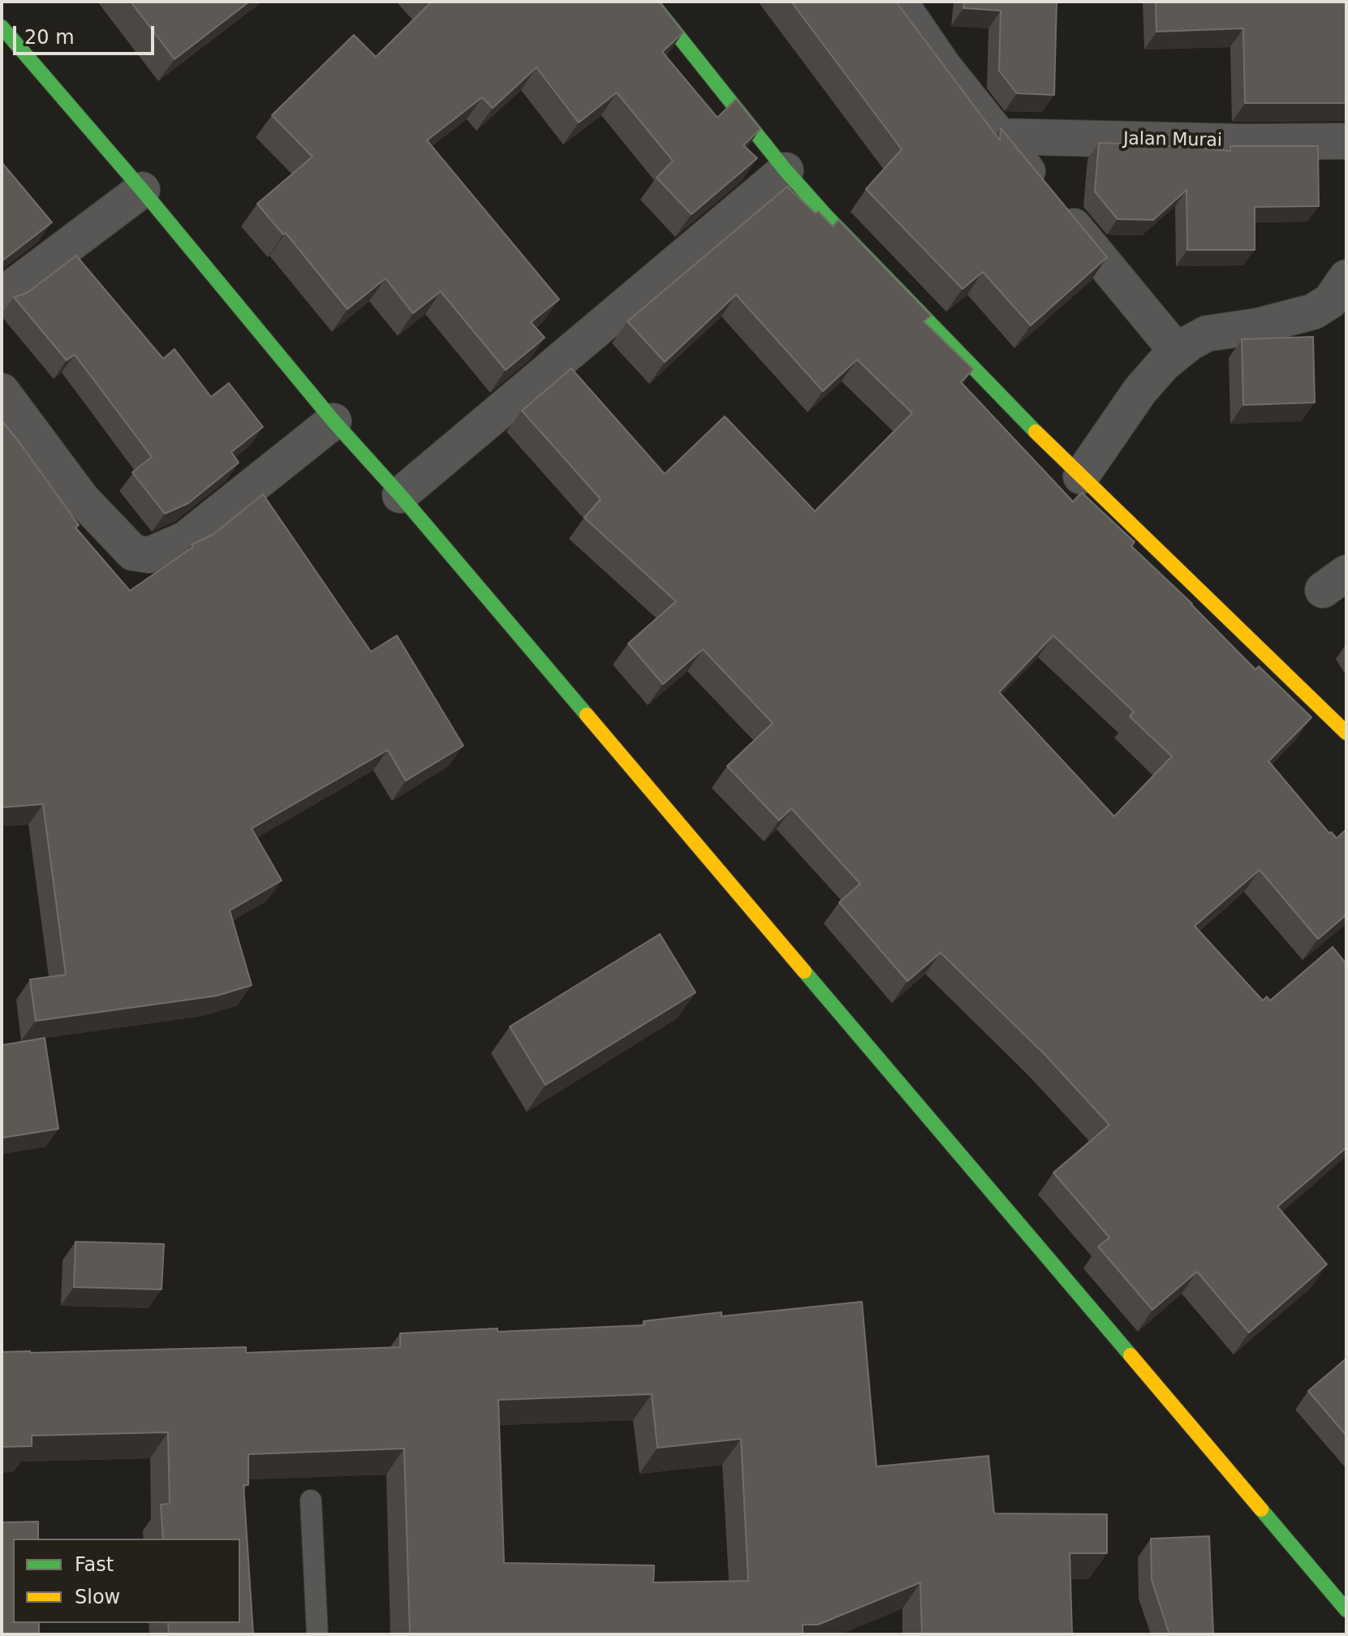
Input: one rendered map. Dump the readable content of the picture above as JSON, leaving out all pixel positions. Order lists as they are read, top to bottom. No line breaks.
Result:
{"streets":{"street":["Jalan Murai"]},"legend":["Fast","Slow"],"scale_bar":"20 m"}
